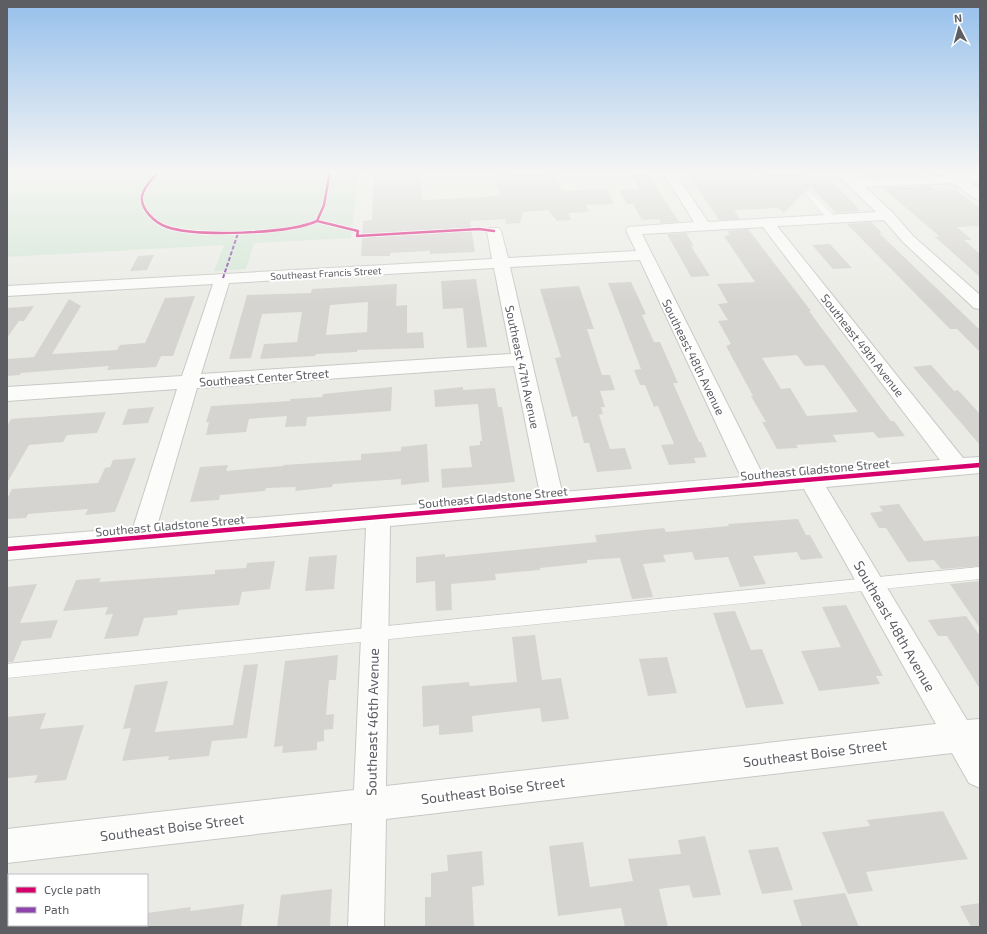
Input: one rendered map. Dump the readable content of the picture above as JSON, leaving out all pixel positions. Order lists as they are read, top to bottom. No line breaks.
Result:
{"streets":{"street":["Southeast Francis Street","Southeast 49th Avenue","Southeast 48th Avenue","Southeast 47th Avenue","Southeast Center Street","Southeast Gladstone Street","Southeast 46th Avenue","Southeast Boise Street"]},"crossings":[["Southeast Francis Street","Southeast 48th Avenue"],["Southeast Francis Street","Southeast 47th Avenue"],["Southeast 49th Avenue","Southeast Gladstone Street"],["Southeast 48th Avenue","Southeast Gladstone Street"],["Southeast 48th Avenue","Southeast Boise Street"],["Southeast 47th Avenue","Southeast Center Street"],["Southeast 47th Avenue","Southeast Gladstone Street"],["Southeast Gladstone Street","Southeast 46th Avenue"],["Southeast 46th Avenue","Southeast Boise Street"]],"legend":["Cycle path","Path"],"north":"top"}
